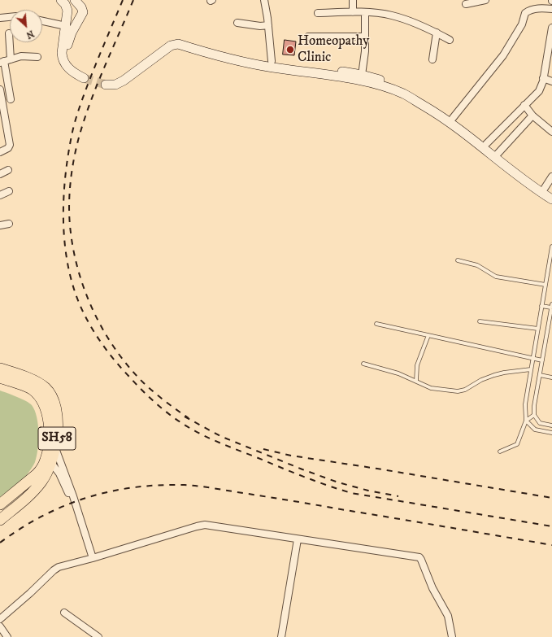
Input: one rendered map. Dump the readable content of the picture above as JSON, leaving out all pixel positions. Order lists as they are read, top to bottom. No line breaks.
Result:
{"streets":{"main road":["SH58"]},"places":["Homeopathy Clinic"],"north":"bottom right"}
